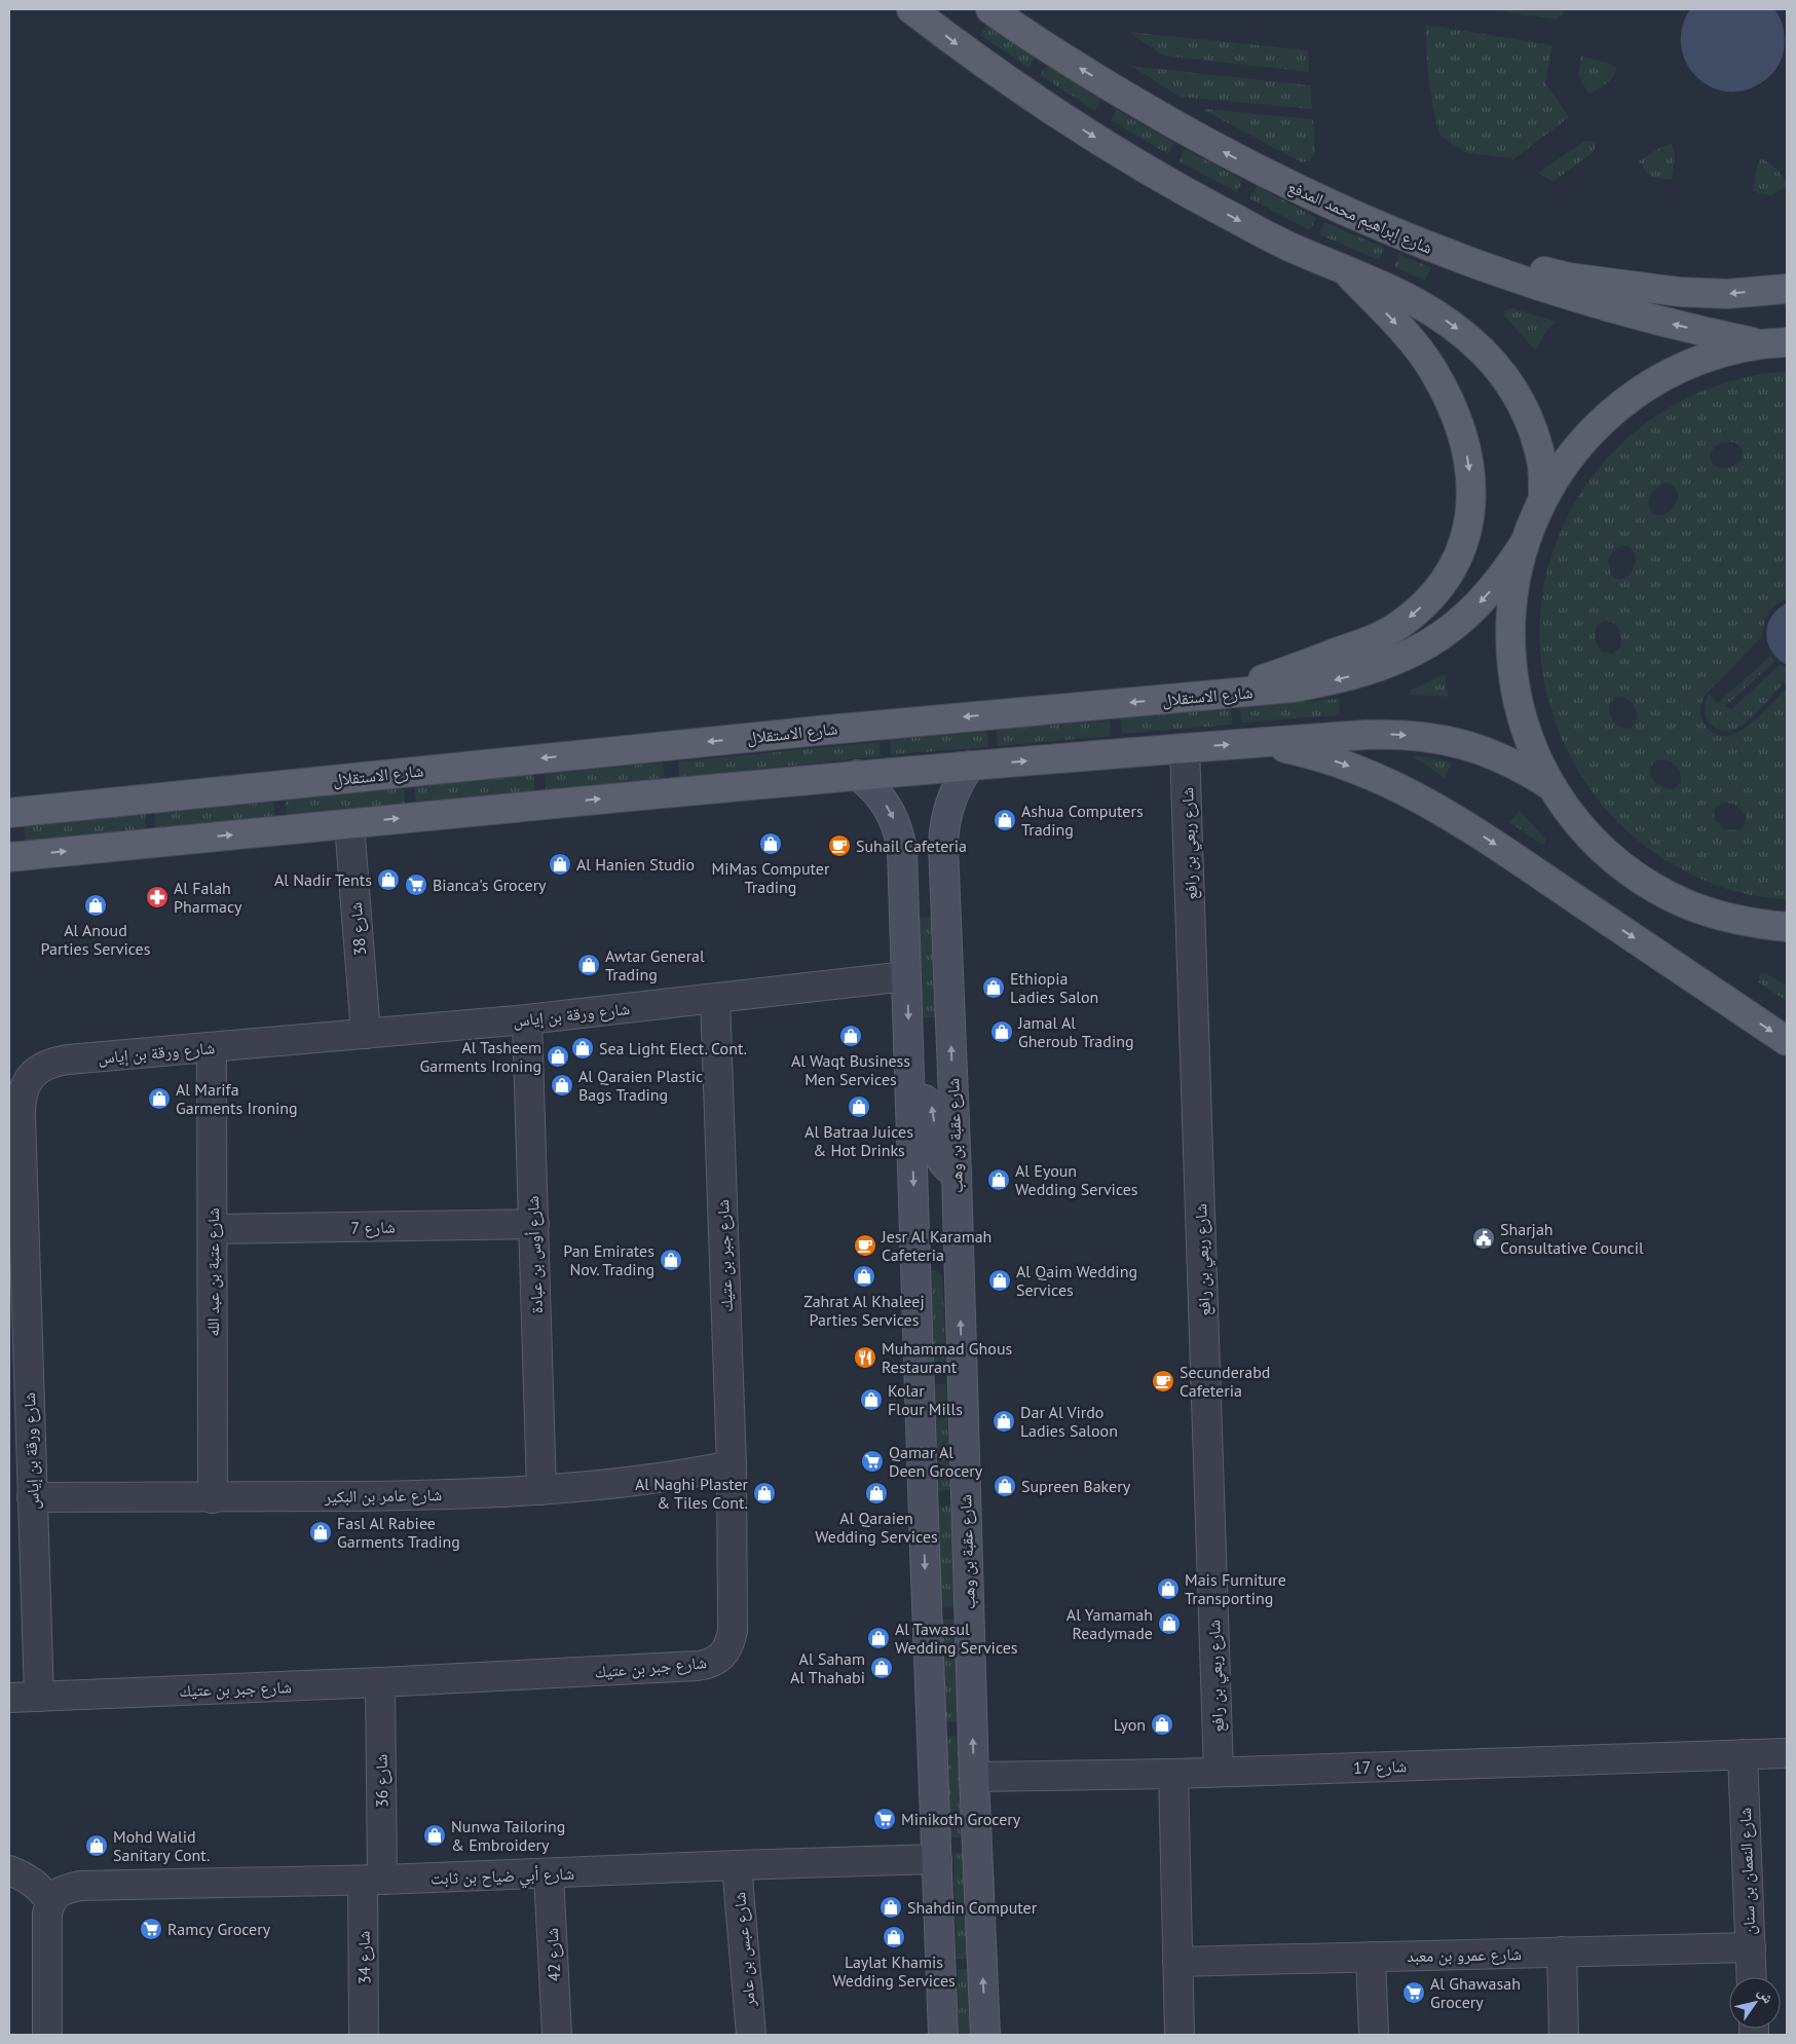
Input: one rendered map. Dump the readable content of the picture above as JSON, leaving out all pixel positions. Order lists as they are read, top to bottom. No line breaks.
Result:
{"streets":{"main road":["شارع إبراهيم محمد المدفع","شارع الاستقلال"],"street":["شارع ربعي بن رافع","شارع 38","شارع ورقة بن إياس","شارع عقبة بن وهب","شارع 7","شارع أوس بن عبادة","شارع جبر بن عتيك","شارع عتبة بن عبد الله","شارع عامر بن البكير","شارع 17","شارع 36","شارع النعمان بن سنان","شارع أبي ضياح بن ثابت","شارع عبس بن عامر","شارع 42","شارع عمرو بن معبد","شارع 34"]},"crossings":[["شارع ربعي بن رافع","شارع 17"],["شارع 38","شارع ورقة بن إياس"],["شارع ورقة بن إياس","شارع أوس بن عبادة"],["شارع ورقة بن إياس","شارع جبر بن عتيك"],["شارع ورقة بن إياس","شارع عتبة بن عبد الله"],["شارع ورقة بن إياس","شارع عامر بن البكير"],["شارع عقبة بن وهب","شارع 17"],["شارع 7","شارع أوس بن عبادة"],["شارع 7","شارع عتبة بن عبد الله"],["شارع أوس بن عبادة","شارع عامر بن البكير"],["شارع جبر بن عتيك","شارع عامر بن البكير"],["شارع جبر بن عتيك","شارع 36"],["شارع عتبة بن عبد الله","شارع عامر بن البكير"],["شارع 17","شارع النعمان بن سنان"],["شارع 36","شارع أبي ضياح بن ثابت"],["شارع 36","شارع 34"],["شارع النعمان بن سنان","شارع عمرو بن معبد"],["شارع أبي ضياح بن ثابت","شارع عبس بن عامر"],["شارع أبي ضياح بن ثابت","شارع 42"],["شارع أبي ضياح بن ثابت","شارع 34"]],"places":{"shop":["Ashua Computers Trading","MiMas Computer Trading","Al Hanien Studio","Al Nadir Tents","Al Anoud Parties Services","Awtar General Trading","Ethiopia Ladies Salon","Jamal Al Gheroub Trading","Al Waqt Business Men Services","Sea Light Elect. Cont.","Al Tasheem Garments Ironing","Al Qaraien Plastic Bags Trading","Al Marifa Garments Ironing","Al Batraa Juices & Hot Drinks","Al Eyoun Wedding Services","Pan Emirates Nov. Trading","Zahrat Al Khaleej Parties Services","Al Qaim Wedding Services","Kolar Flour Mills","Dar Al Virdo Ladies Saloon","Supreen Bakery","Al Naghi Plaster & Tiles Cont.","Al Qaraien Wedding Services","Fasl Al Rabiee Garments Trading","Mais Furniture Transporting","Al Yamamah Readymade","Al Tawasul Wedding Services","Al Saham Al Thahabi","Lyon","Nunwa Tailoring & Embroidery","Mohd Walid Sanitary Cont.","Shahdin Computer","Laylat Khamis Wedding Services"],"cafe":["Suhail Cafeteria","Jesr Al Karamah Cafeteria","Secunderabd Cafeteria"],"supermarket":["Bianca's Grocery","Qamar Al Deen Grocery","Minikoth Grocery","Ramcy Grocery","Al Ghawasah Grocery"],"pharmacy":["Al Falah Pharmacy"],"public building":["Sharjah Consultative Council"],"restaurant":["Muhammad Ghous Restaurant"]},"north":"top right"}
